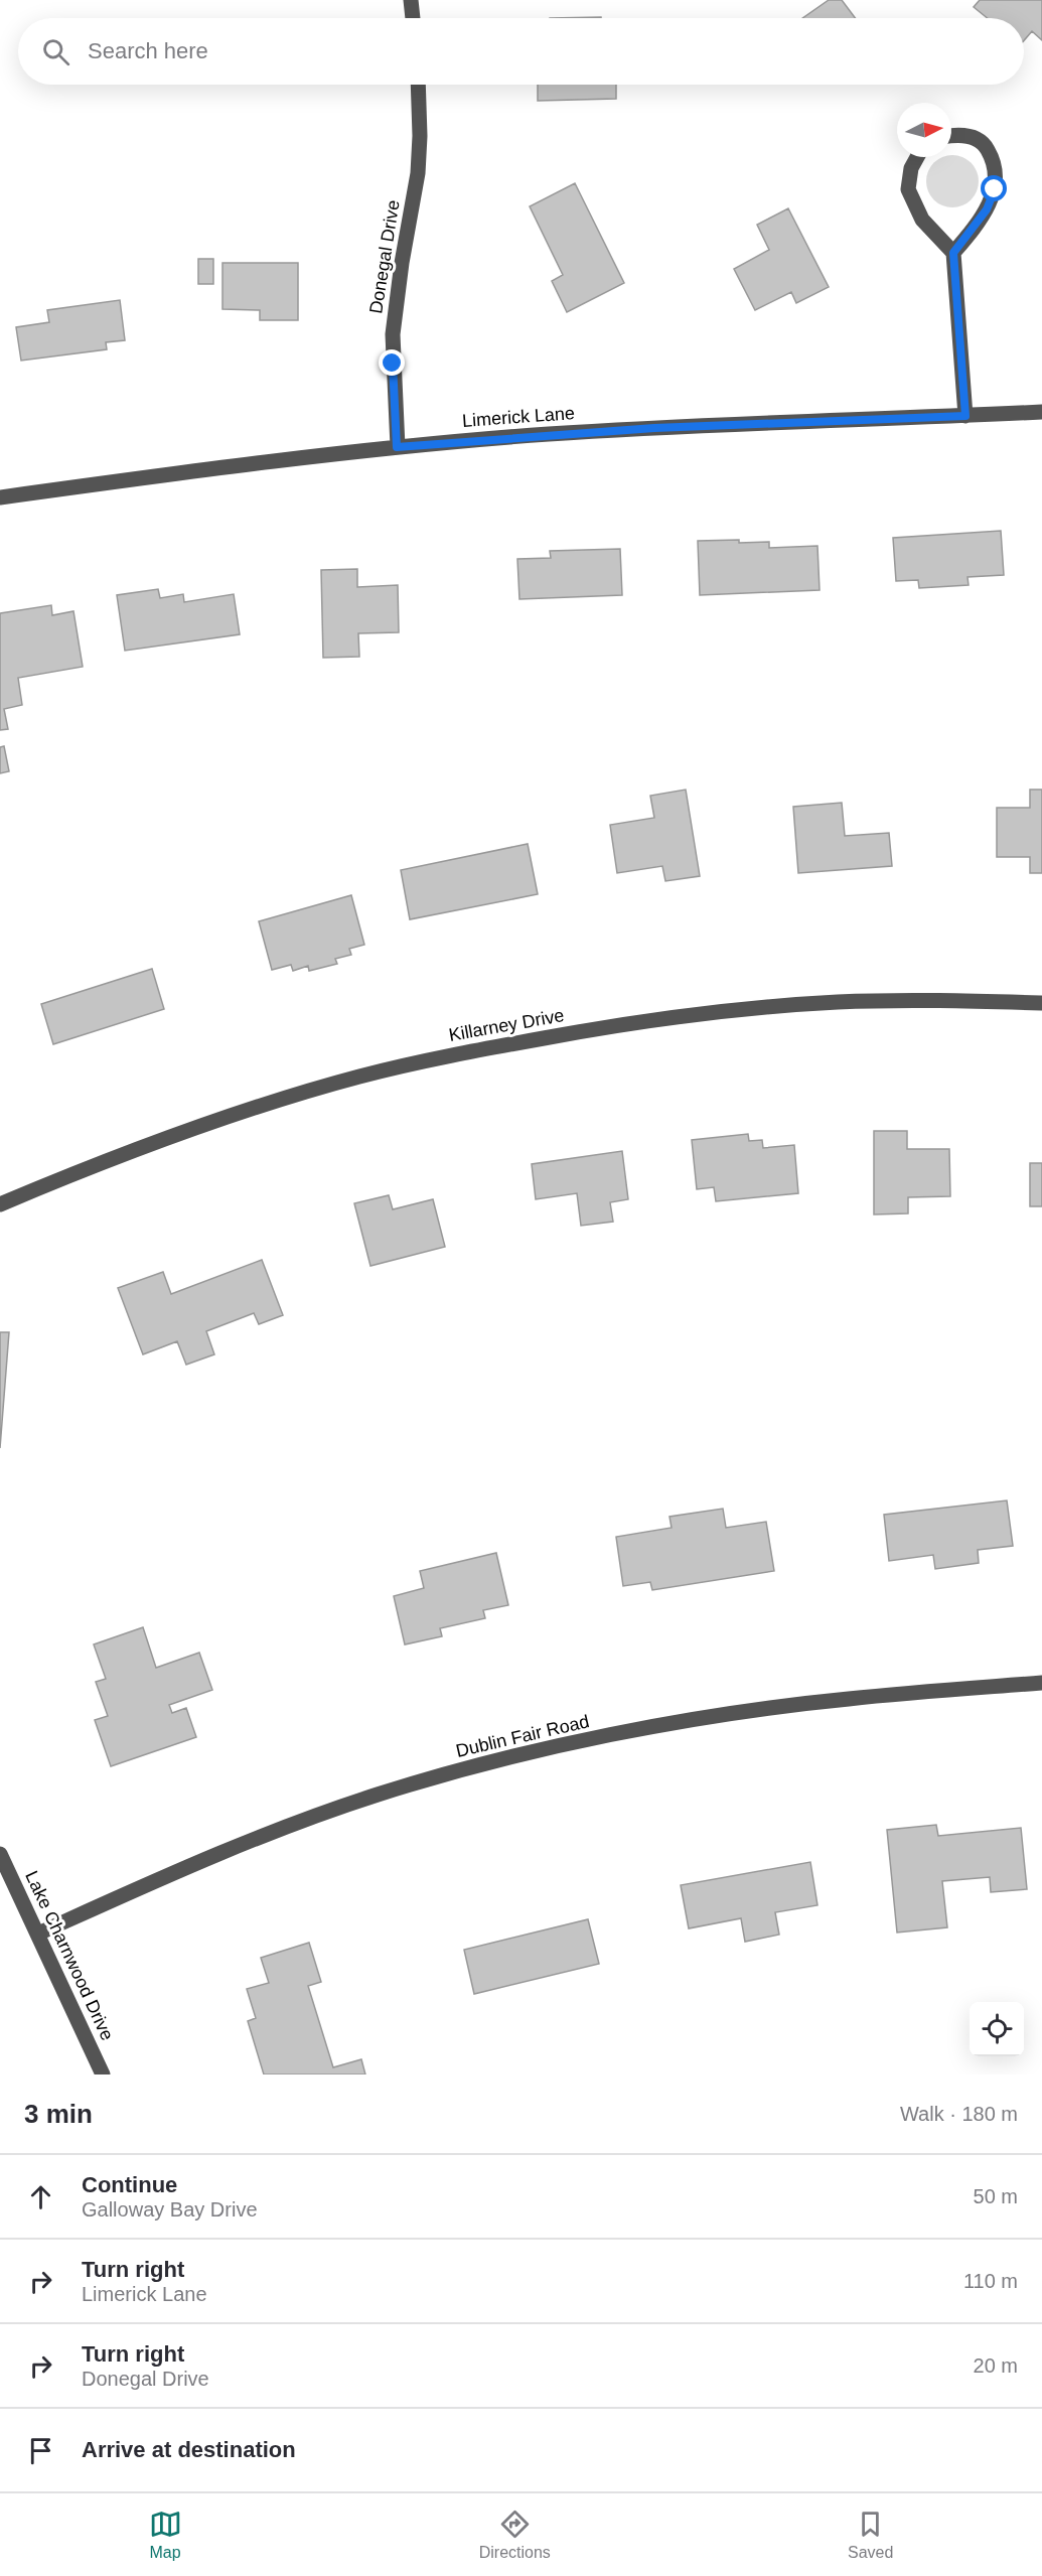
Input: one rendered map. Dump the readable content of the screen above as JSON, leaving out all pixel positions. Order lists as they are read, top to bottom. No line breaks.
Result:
{"streets":{"street":["Donegal Drive","Limerick Lane","Killarney Drive","Dublin Fair Road","Lake Charnwood Drive"]},"crossings":[["Donegal Drive","Limerick Lane"],["Dublin Fair Road","Lake Charnwood Drive"]],"north":"right","page":{"search":"Search here","heading":["3 min","Walk · 180 m"],"list":[["Continue","Galloway Bay Drive","50 m"],["Turn right","Limerick Lane","110 m"],["Turn right","Donegal Drive","20 m"],"Arrive at destination"],"nav":["Map","Directions","Saved"]}}
